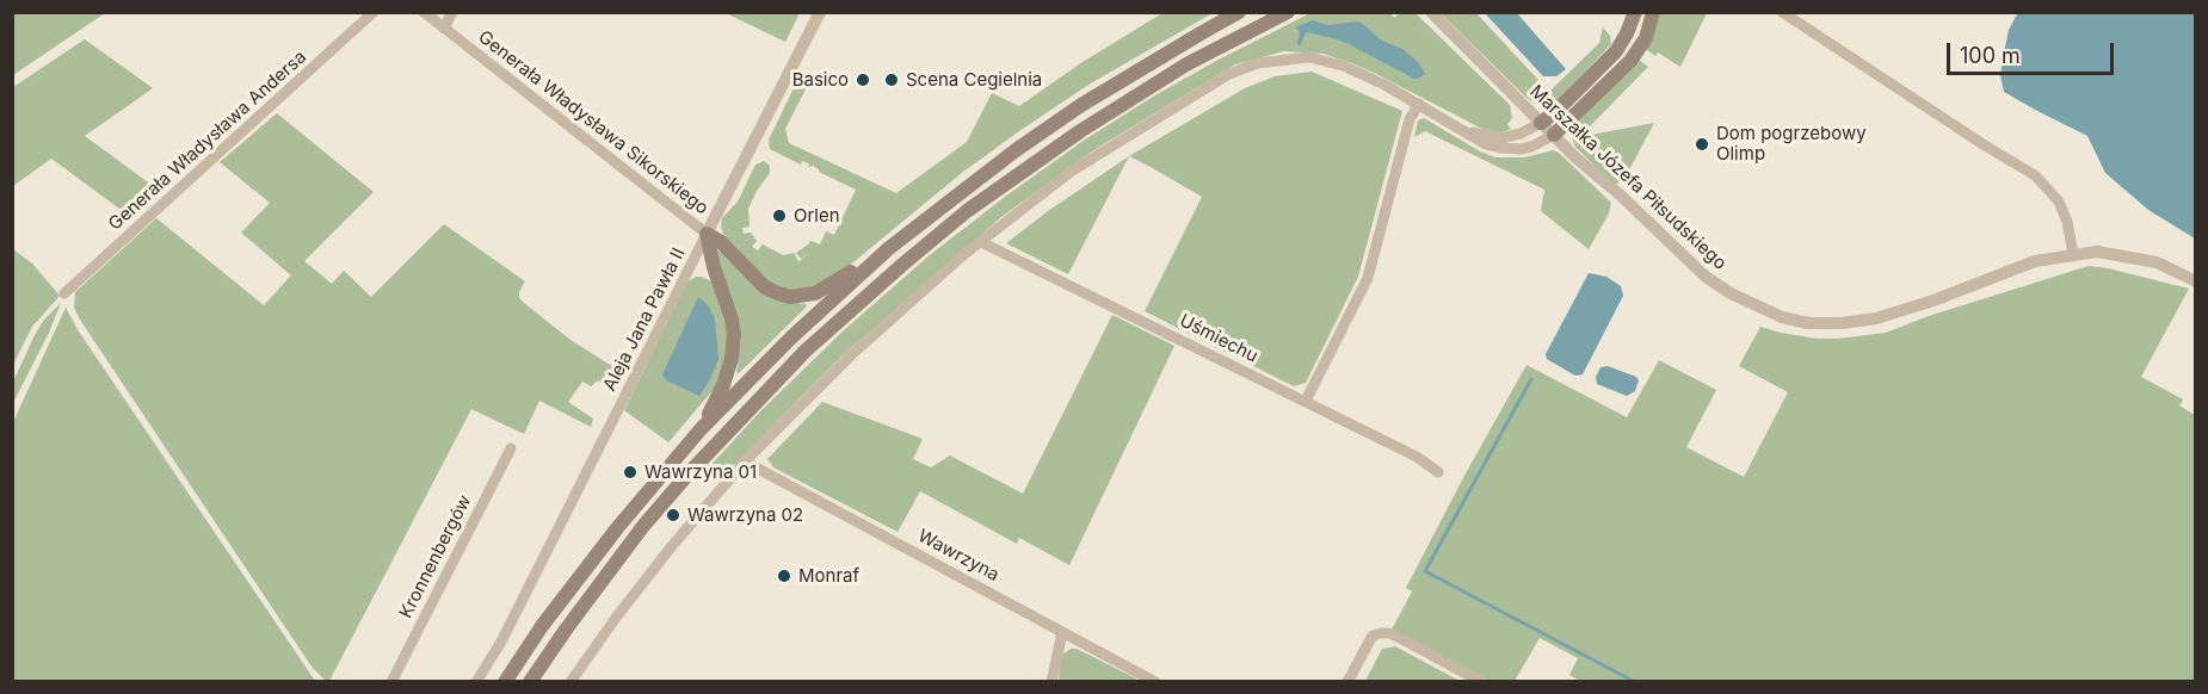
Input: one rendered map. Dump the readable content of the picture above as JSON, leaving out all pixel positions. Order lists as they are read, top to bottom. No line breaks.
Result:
{"streets":{"street":["Generała Władysława Sikorskiego","Generała Władysława Andersa","Marszałka Józefa Piłsudskiego","Aleja Jana Pawła II","Uśmiechu","Wawrzyna","Kronnenbergów"]},"crossings":[["Generała Władysława Sikorskiego","Aleja Jana Pawła II"]],"places":["Basico","Scena Cegielnia","Dom pogrzebowy Olimp","Orlen","Wawrzyna 01","Wawrzyna 02","Monraf"],"scale_bar":"100 m"}
